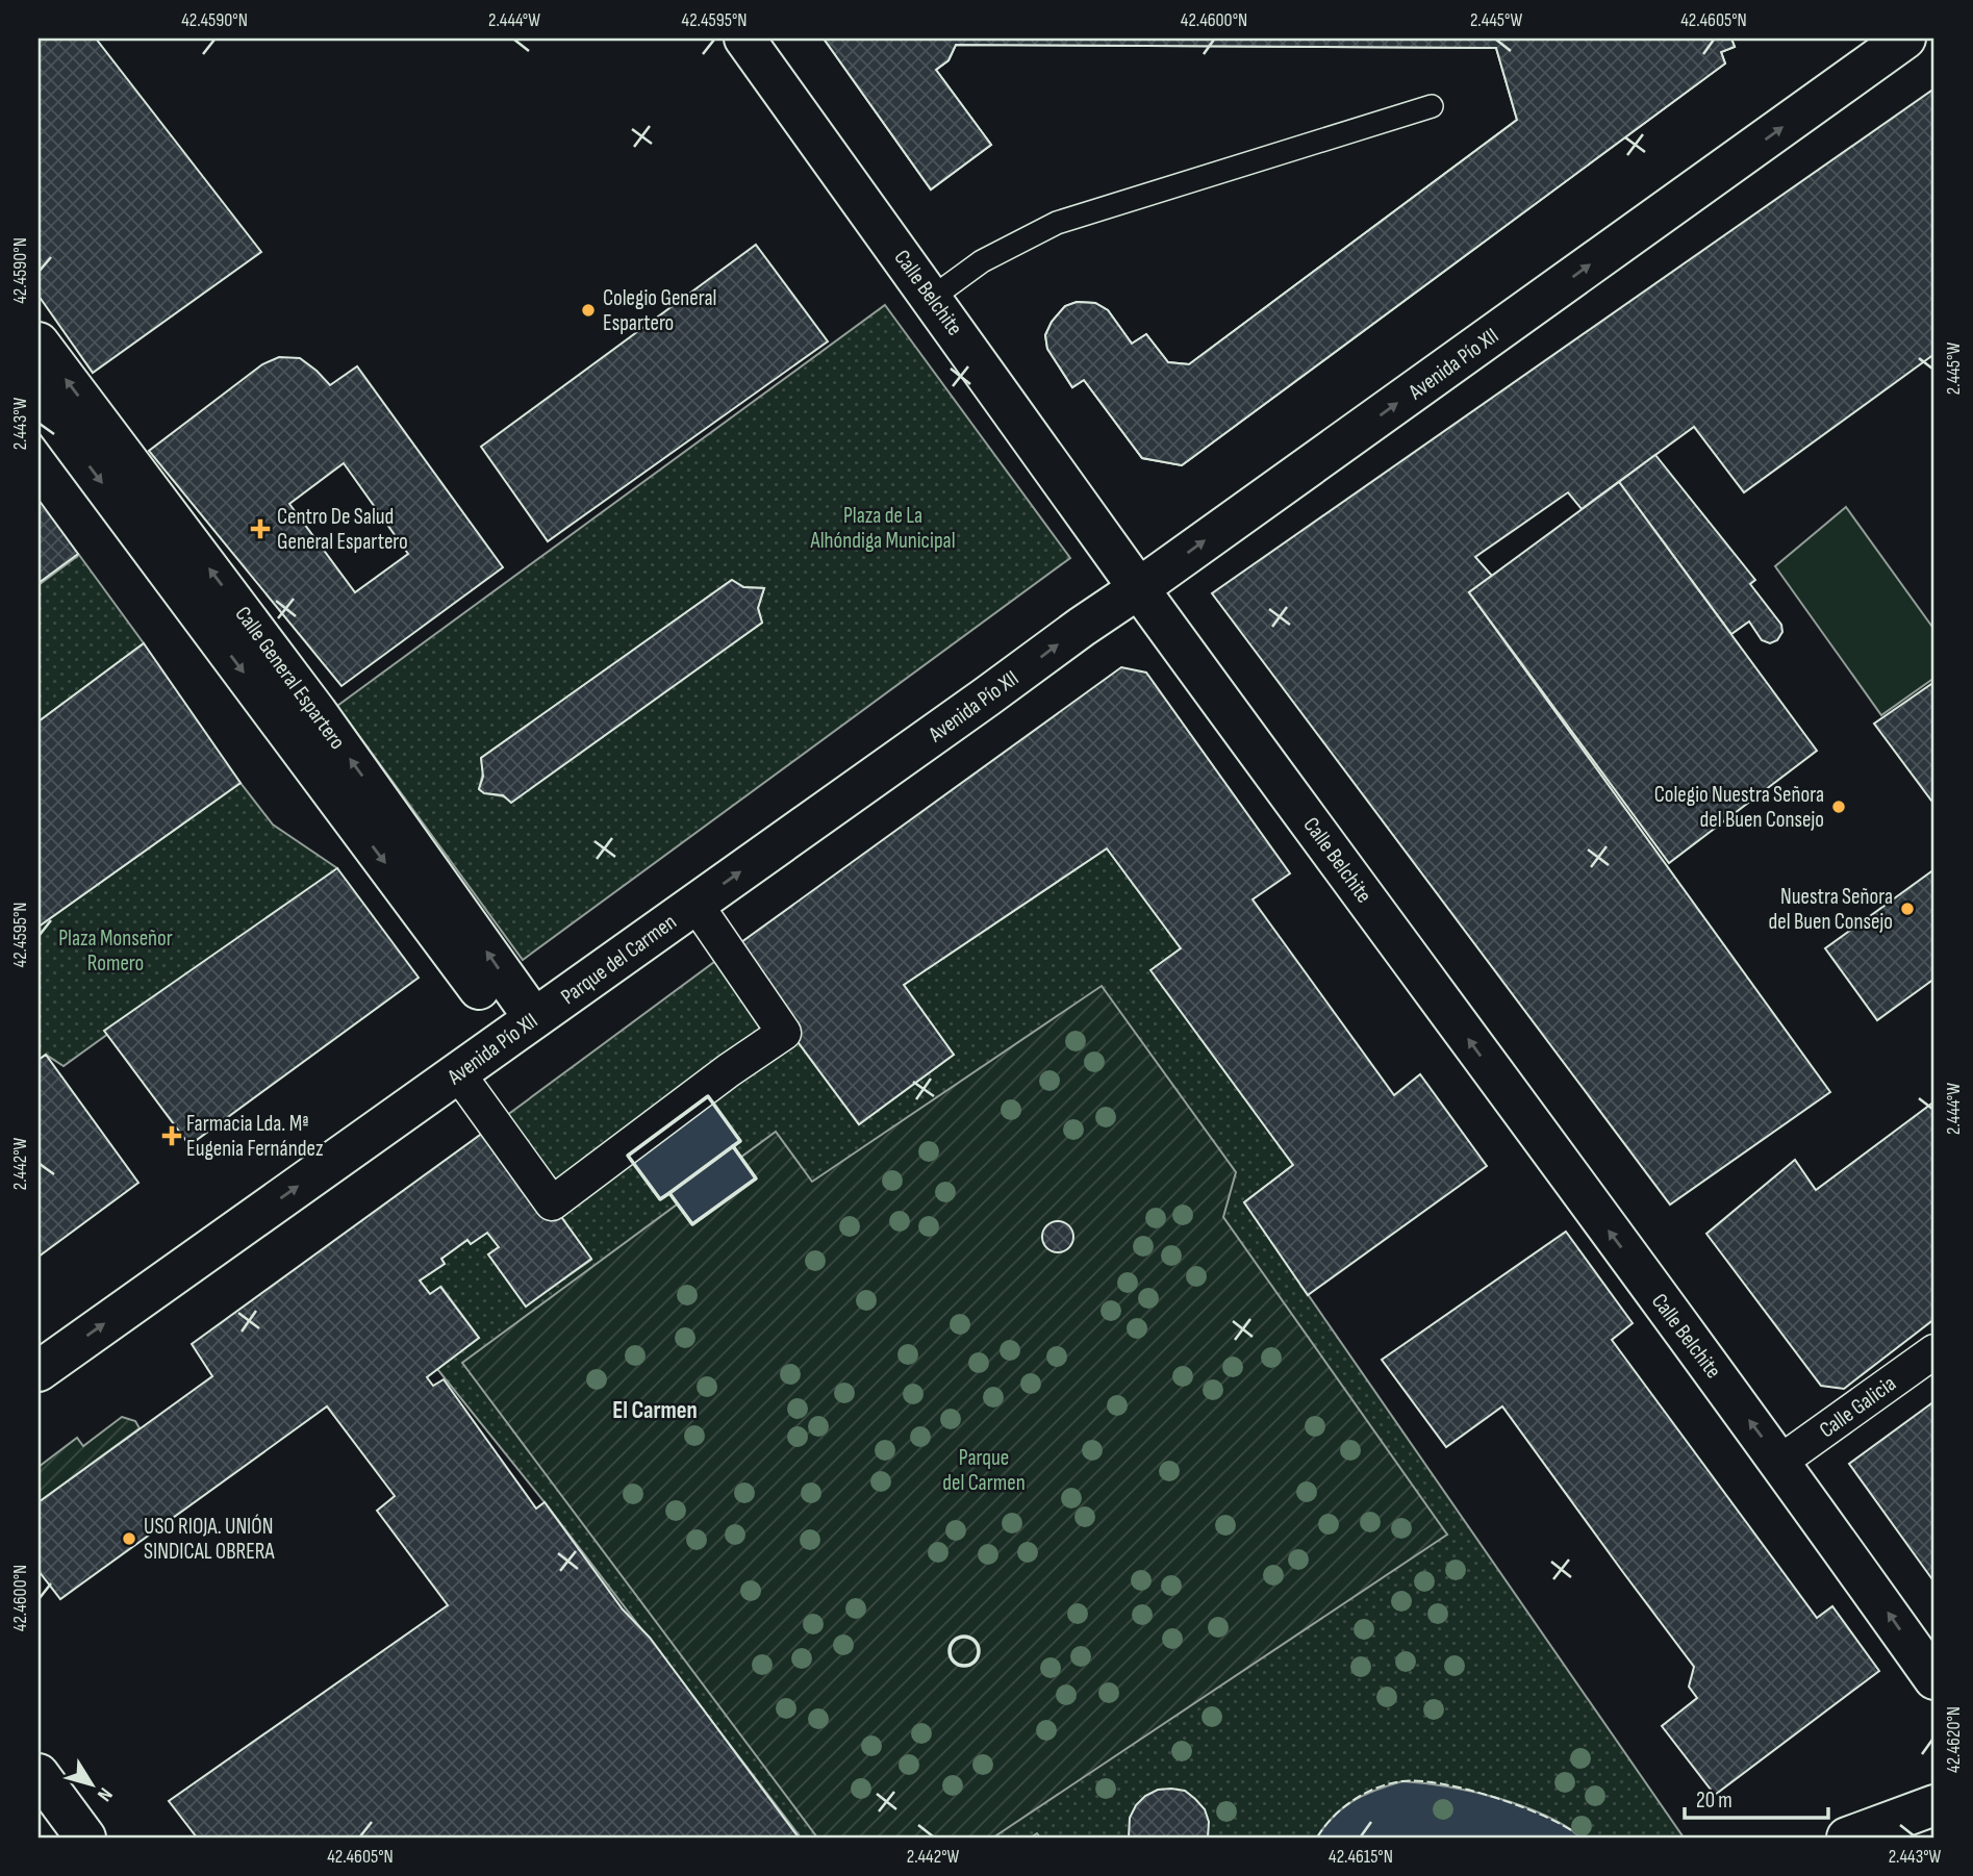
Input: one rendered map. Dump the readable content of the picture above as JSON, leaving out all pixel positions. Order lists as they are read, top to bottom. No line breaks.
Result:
{"streets":{"street":["Calle Belchite","Avenida Pío XII","Calle General Espartero","Parque del Carmen","Calle Galicia"]},"crossings":[["Calle Belchite","Avenida Pío XII"],["Calle Belchite","Calle Galicia"],["Avenida Pío XII","Calle General Espartero"],["Avenida Pío XII","Parque del Carmen"]],"one_way":["Calle Belchite","Avenida Pío XII"],"districts":["El Carmen"],"parks":["Plaza de La Alhóndiga Municipal","Plaza Monseñor Romero","Parque del Carmen"],"places":{"other":["Colegio General Espartero","Colegio Nuestra Señora del Buen Consejo","Nuestra Señora del Buen Consejo","USO RIOJA. UNIÓN SINDICAL OBRERA"],"health":["Centro De Salud General Espartero","Farmacia Lda. Mª Eugenia Fernández"]},"scale_bar":"20 m","north":"bottom right","coordinates":["42.4590°N","2.444°W","42.4595°N","42.4600°N","2.445°W","42.4605°N","2.443°W","2.442°W","42.4620°N","42.4615°N"]}
